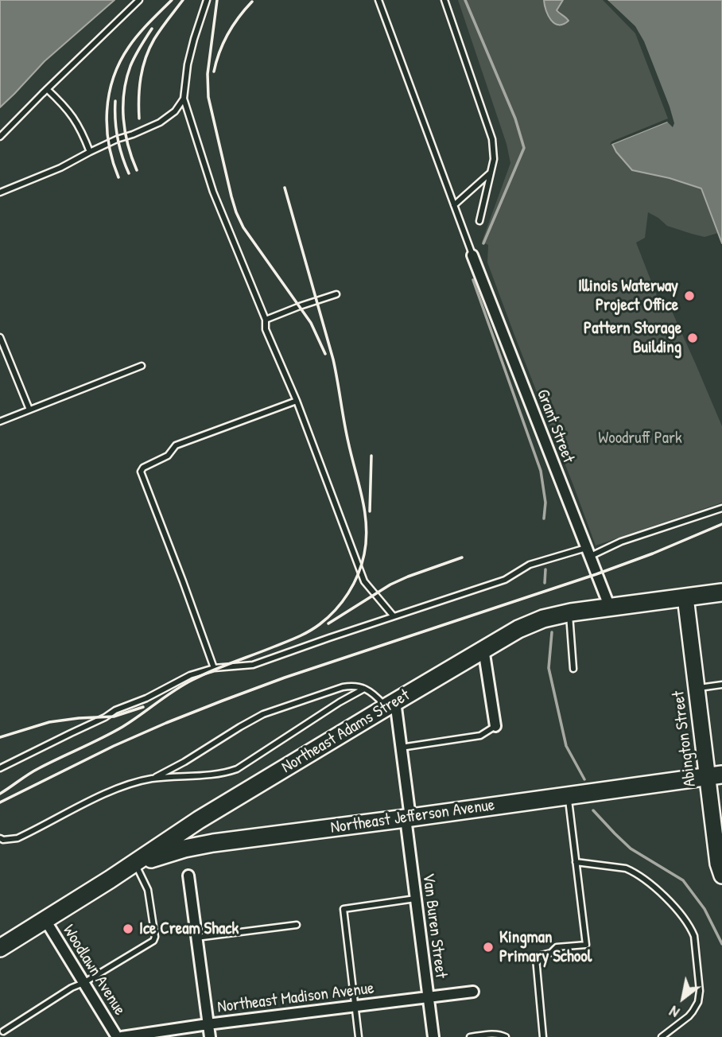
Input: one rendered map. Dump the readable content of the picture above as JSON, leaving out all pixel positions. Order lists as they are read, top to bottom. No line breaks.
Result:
{"streets":{"main road":["Northeast Adams Street","Northeast Jefferson Avenue"],"street":["Grant Street","Abington Street","Van Buren Street","Woodlawn Avenue","Northeast Madison Avenue"]},"crossings":[["Grant Street","Northeast Adams Street"],["Northeast Adams Street","Abington Street"],["Northeast Adams Street","Northeast Jefferson Avenue"],["Northeast Adams Street","Van Buren Street"],["Northeast Adams Street","Woodlawn Avenue"],["Abington Street","Northeast Jefferson Avenue"],["Northeast Jefferson Avenue","Van Buren Street"],["Van Buren Street","Northeast Madison Avenue"]],"parks":["Woodruff Park"],"places":["Illinois Waterway Project Office","Pattern Storage Building","Ice Cream Shack","Kingman Primary School"],"north":"bottom left"}
